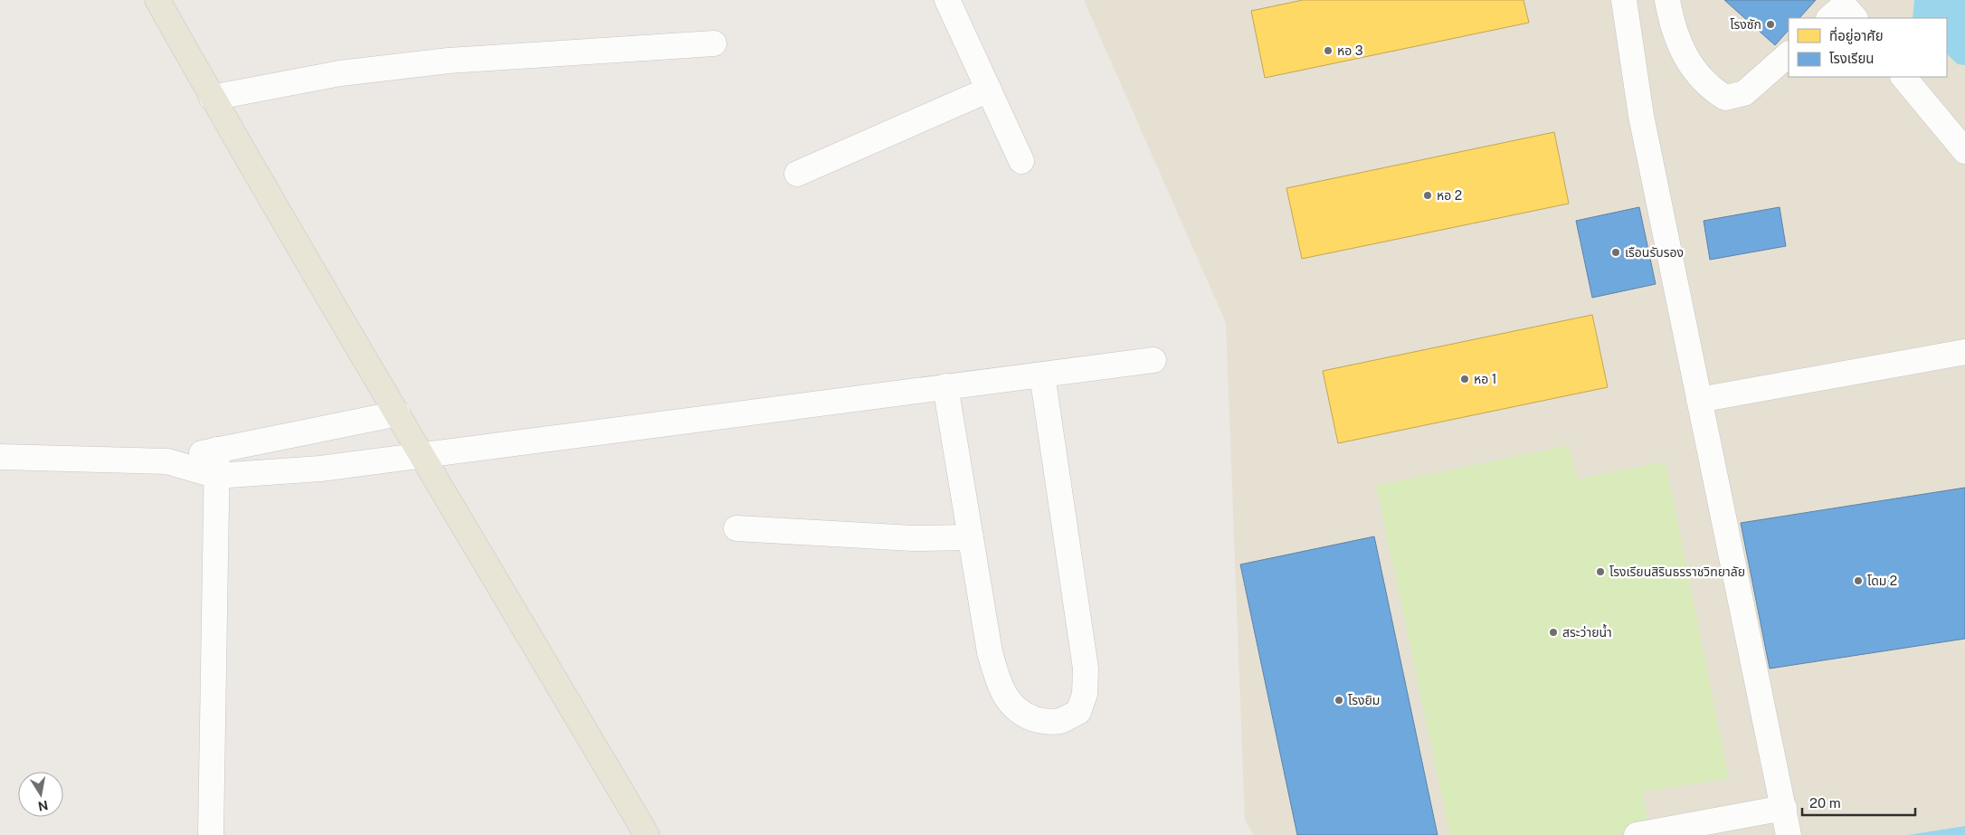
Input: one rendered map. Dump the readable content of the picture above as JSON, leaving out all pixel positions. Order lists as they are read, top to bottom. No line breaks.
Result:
{"places":["โรงซัก","หอ 3","หอ 2","เรือนรับรอง","หอ 1","โรงเรียนสิรินธรราชวิทยาลัย","โดม 2","สระว่ายน้ำ","โรงยิม"],"legend":["ที่อยู่อาศัย","โรงเรียน"],"scale_bar":"20 m","north":"bottom"}
